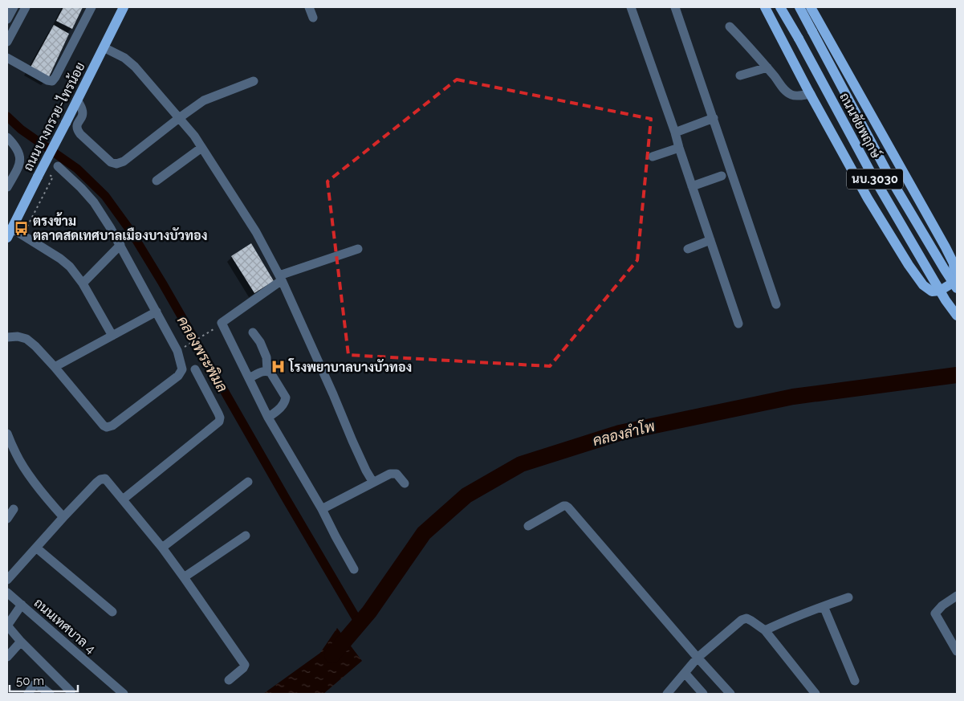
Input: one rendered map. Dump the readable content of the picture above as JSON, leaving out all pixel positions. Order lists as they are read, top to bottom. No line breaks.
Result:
{"streets":{"main road":["ถนนบางกรวย-ไทรน้อย","ถนนชัยพฤกษ์","นบ.3030"],"street":["ถนนเทศบาล 4"]},"water":["คลองพระพิมล","คลองลำโพ"],"places":{"bus stop":["ตรงข้าม ตลาดสดเทศบาลเมืองบางบัวทอง"],"hospital":["โรงพยาบาลบางบัวทอง"]},"scale_bar":"50 m"}
